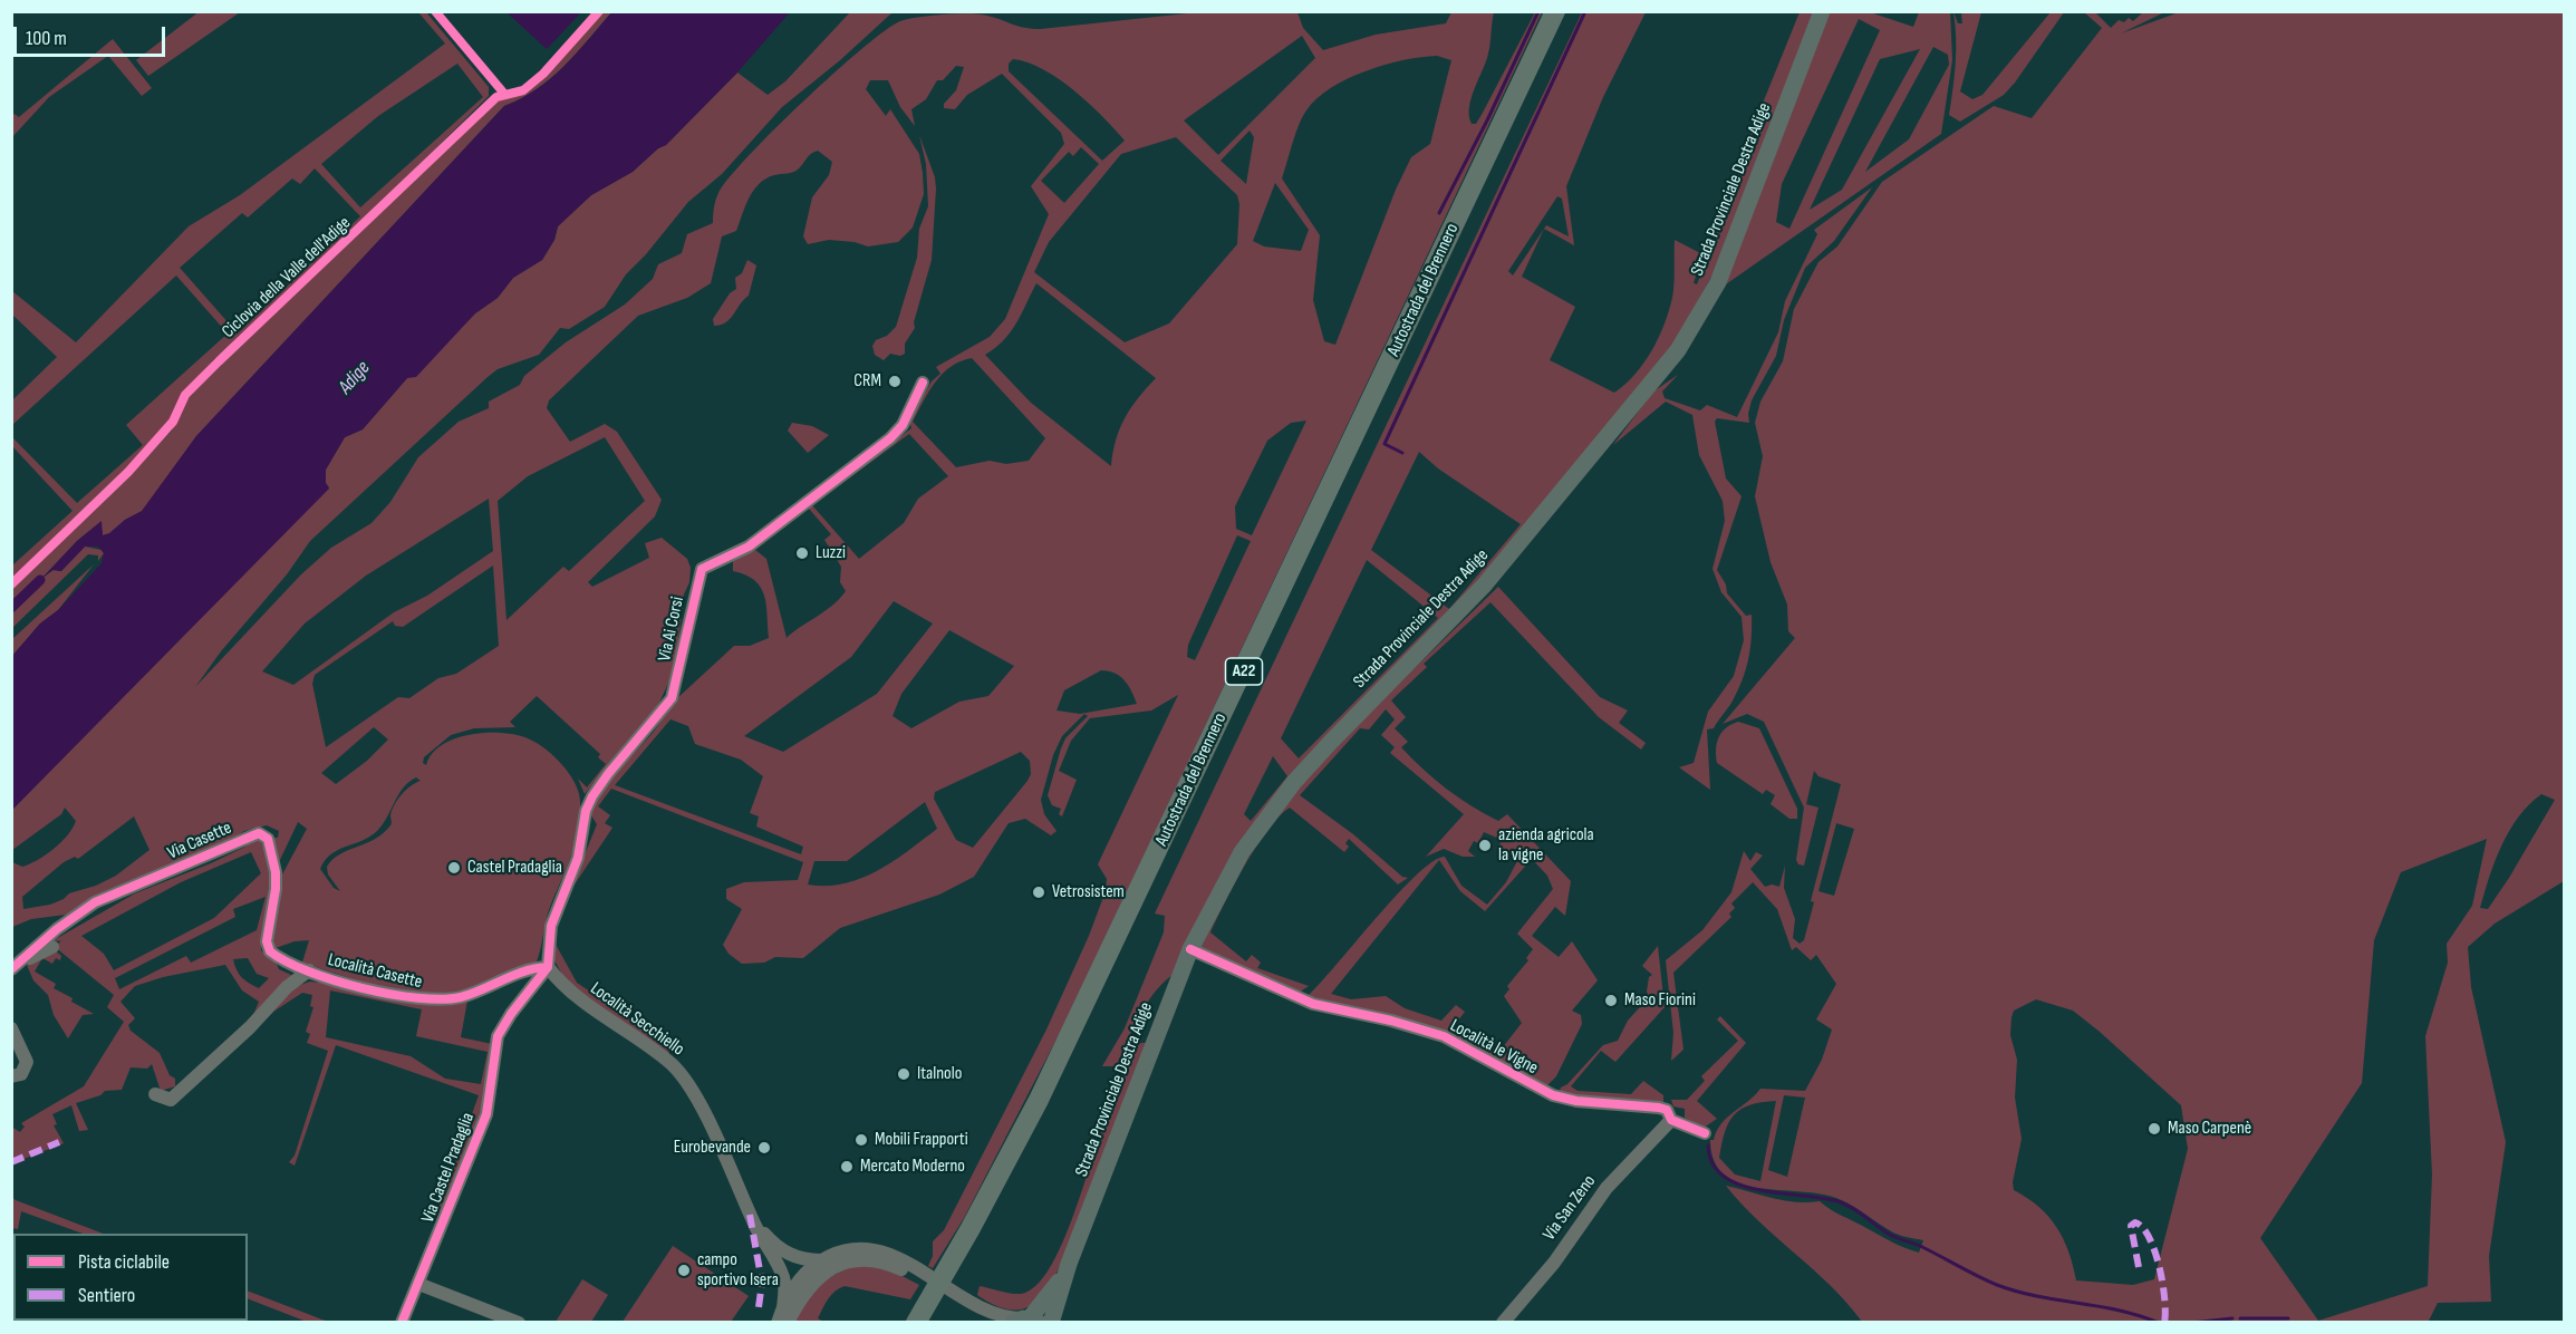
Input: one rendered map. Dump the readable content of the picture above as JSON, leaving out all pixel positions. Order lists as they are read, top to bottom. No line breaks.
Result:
{"streets":{"highway":["Autostrada del Brennero","A22"],"main road":["Strada Provinciale Destra Adige"],"street":["Via Ai Corsi","Via Casette","Località Casette","Località Secchiello","Località le Vigne","Via Castel Pradaglia","Via San Zeno"],"cycle path":["Ciclovia della Valle dell'Adige"]},"crossings":[["Strada Provinciale Destra Adige","Località le Vigne"],["Via Ai Corsi","Località Casette"],["Via Ai Corsi","Località Secchiello"],["Via Ai Corsi","Via Castel Pradaglia"],["Via Casette","Località Casette"],["Località Casette","Località Secchiello"],["Località Casette","Via Castel Pradaglia"],["Località Secchiello","Via Castel Pradaglia"],["Località le Vigne","Via San Zeno"]],"water":["Adige"],"places":["CRM","Luzzi","azienda agricola la vigne","Castel Pradaglia","Vetrosistem","Maso Fiorini","Italnolo","Maso Carpenè","Mobili Frapporti","Eurobevande","Mercato Moderno","campo sportivo Isera"],"legend":["Pista ciclabile","Sentiero"],"scale_bar":"100 m"}
